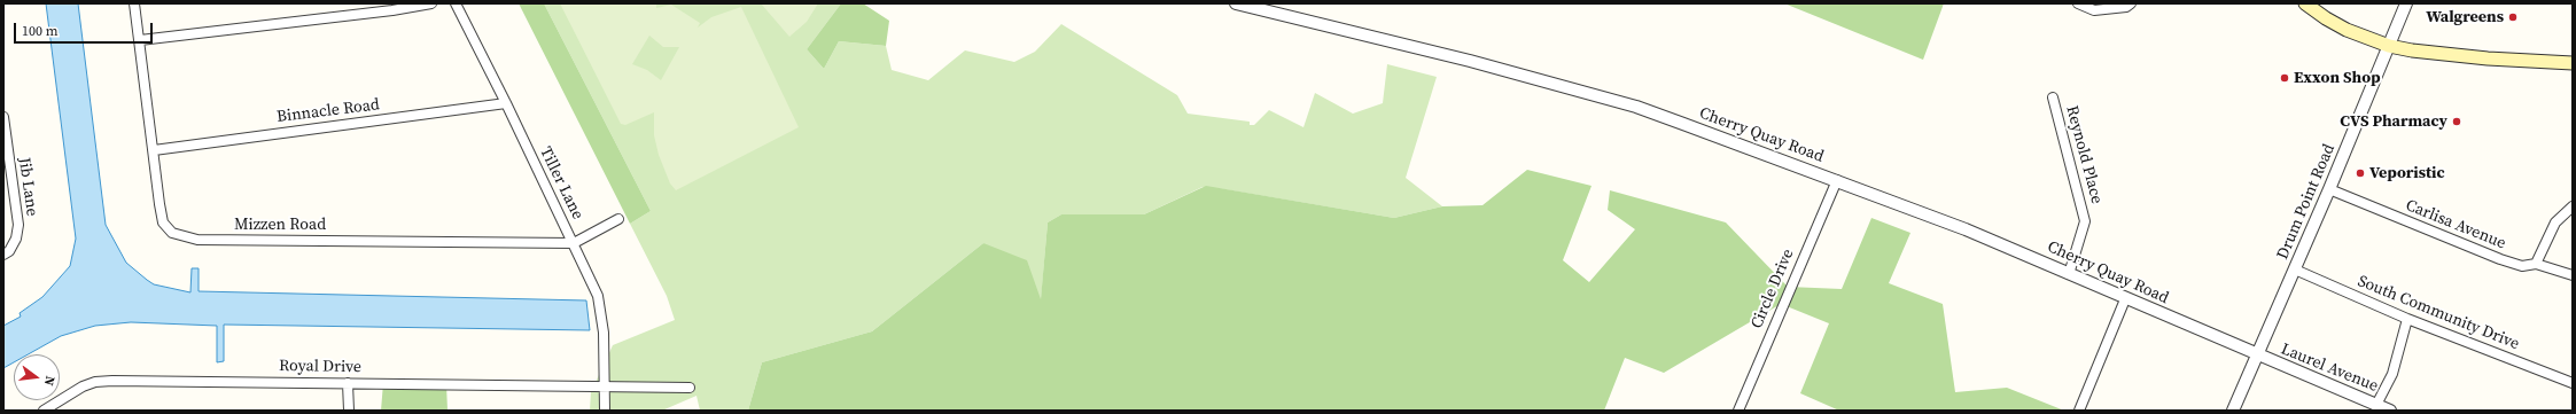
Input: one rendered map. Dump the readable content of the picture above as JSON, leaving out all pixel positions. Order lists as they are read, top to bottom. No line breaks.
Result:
{"streets":{"street":["Binnacle Road","Cherry Quay Road","Reynold Place","Tiller Lane","Jib Lane","Drum Point Road","Mizzen Road","Carlisa Avenue","Circle Drive","South Community Drive","Royal Drive","Laurel Avenue"]},"crossings":[["Binnacle Road","Tiller Lane"],["Binnacle Road","Mizzen Road"],["Cherry Quay Road","Reynold Place"],["Cherry Quay Road","Drum Point Road"],["Cherry Quay Road","Circle Drive"],["Cherry Quay Road","Laurel Avenue"],["Tiller Lane","Mizzen Road"],["Tiller Lane","Royal Drive"],["Drum Point Road","Carlisa Avenue"],["Drum Point Road","South Community Drive"],["Drum Point Road","Laurel Avenue"]],"places":["Walgreens","Exxon Shop","CVS Pharmacy","Veporistic"],"scale_bar":"100 m","north":"right"}
